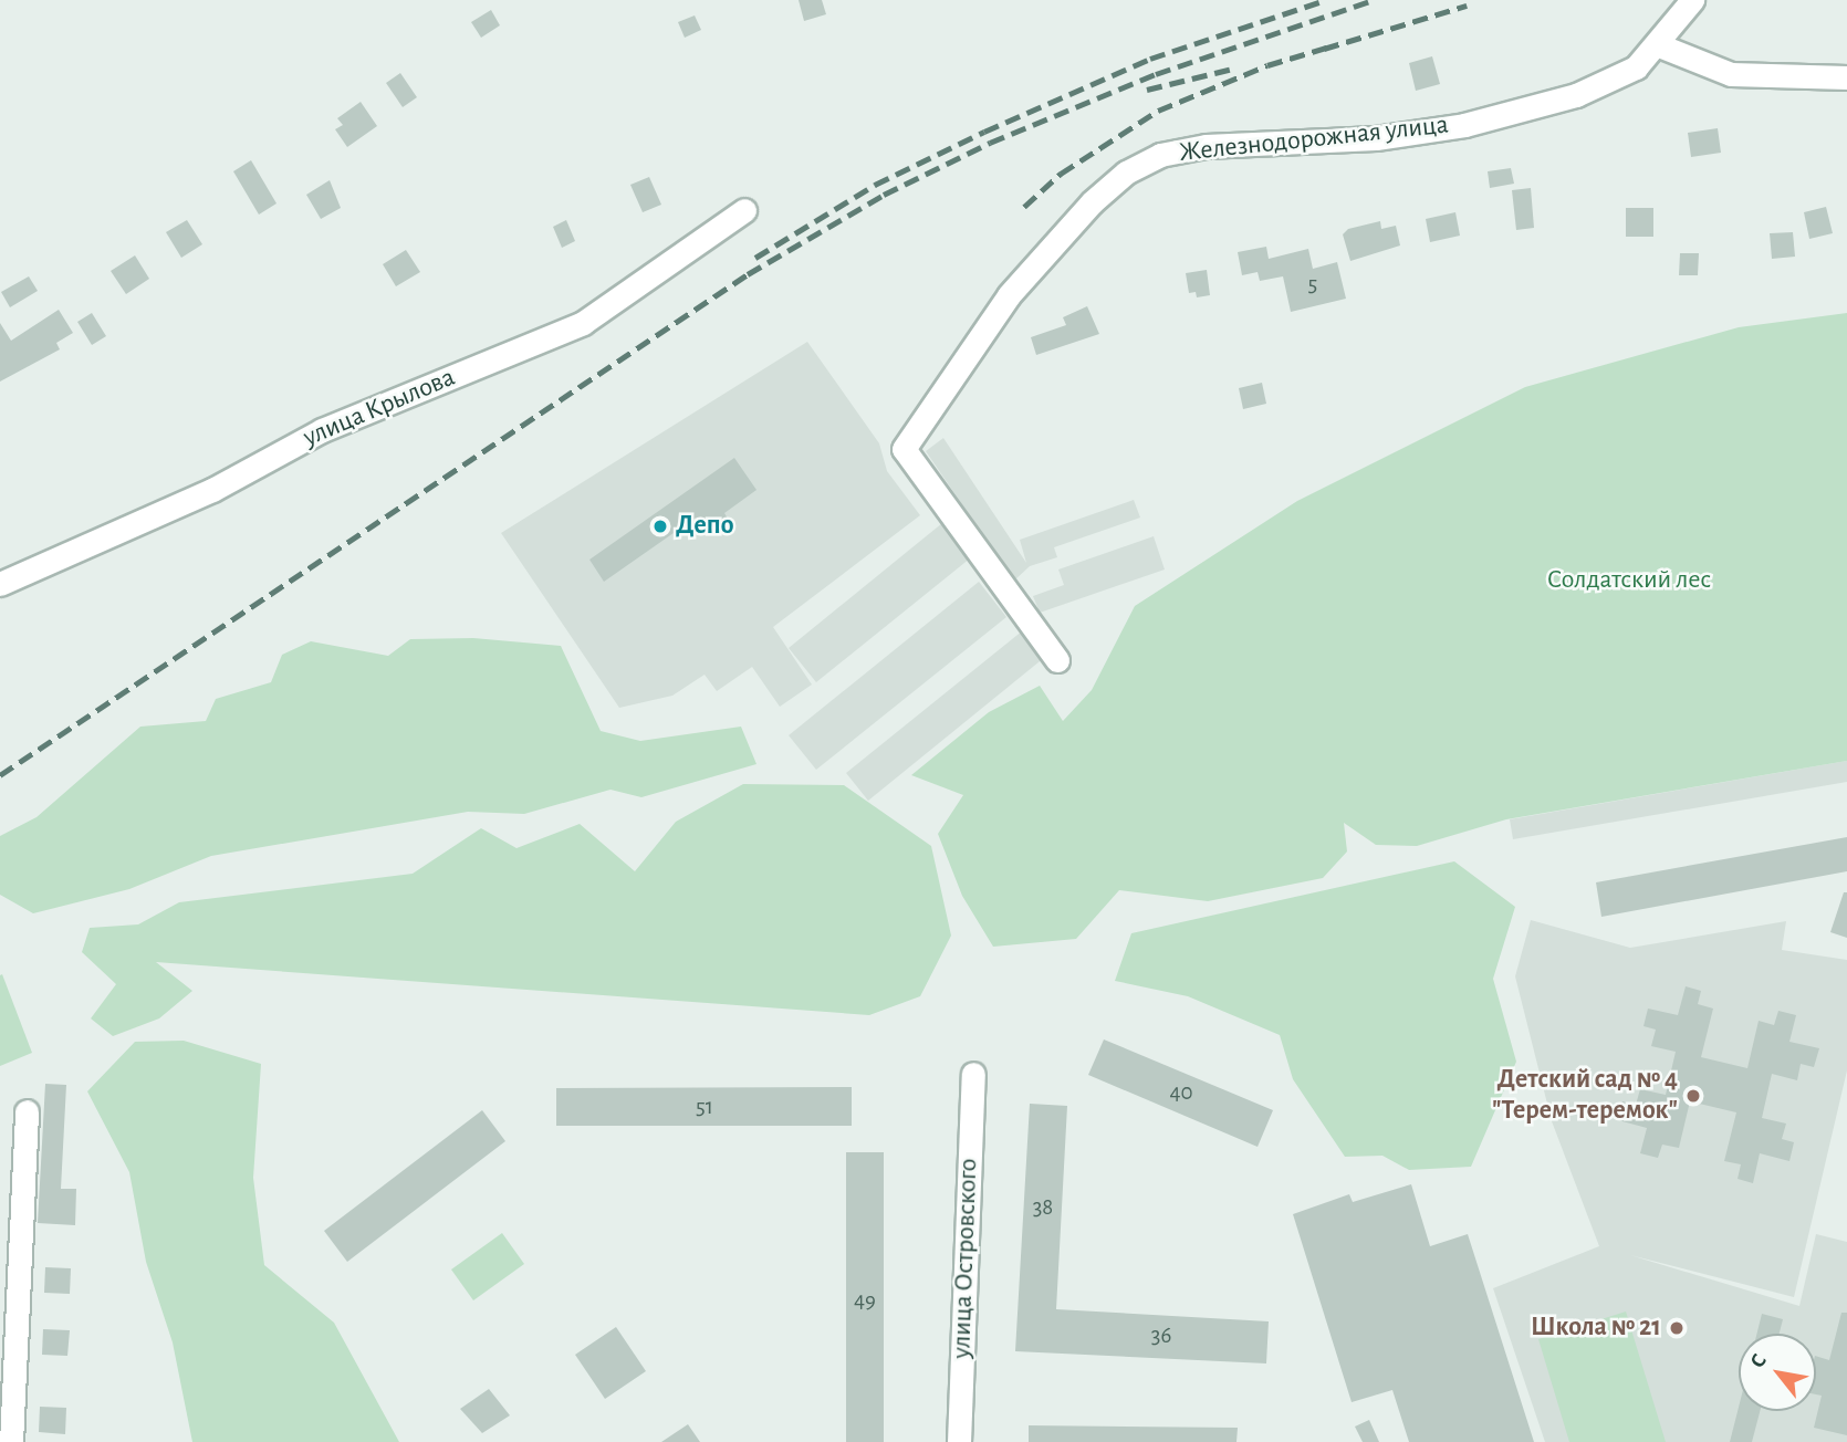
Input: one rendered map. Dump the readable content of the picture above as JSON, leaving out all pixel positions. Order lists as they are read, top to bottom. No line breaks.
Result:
{"streets":{"street":["Железнодорожная улица","улица Крылова","улица Островского"]},"parks":["Солдатский лес"],"places":["Депо","Детский сад № 4 \"Терем-теремок\"","Школа № 21"],"house_numbers":["5","40","51","38","49","36"],"north":"top left"}
